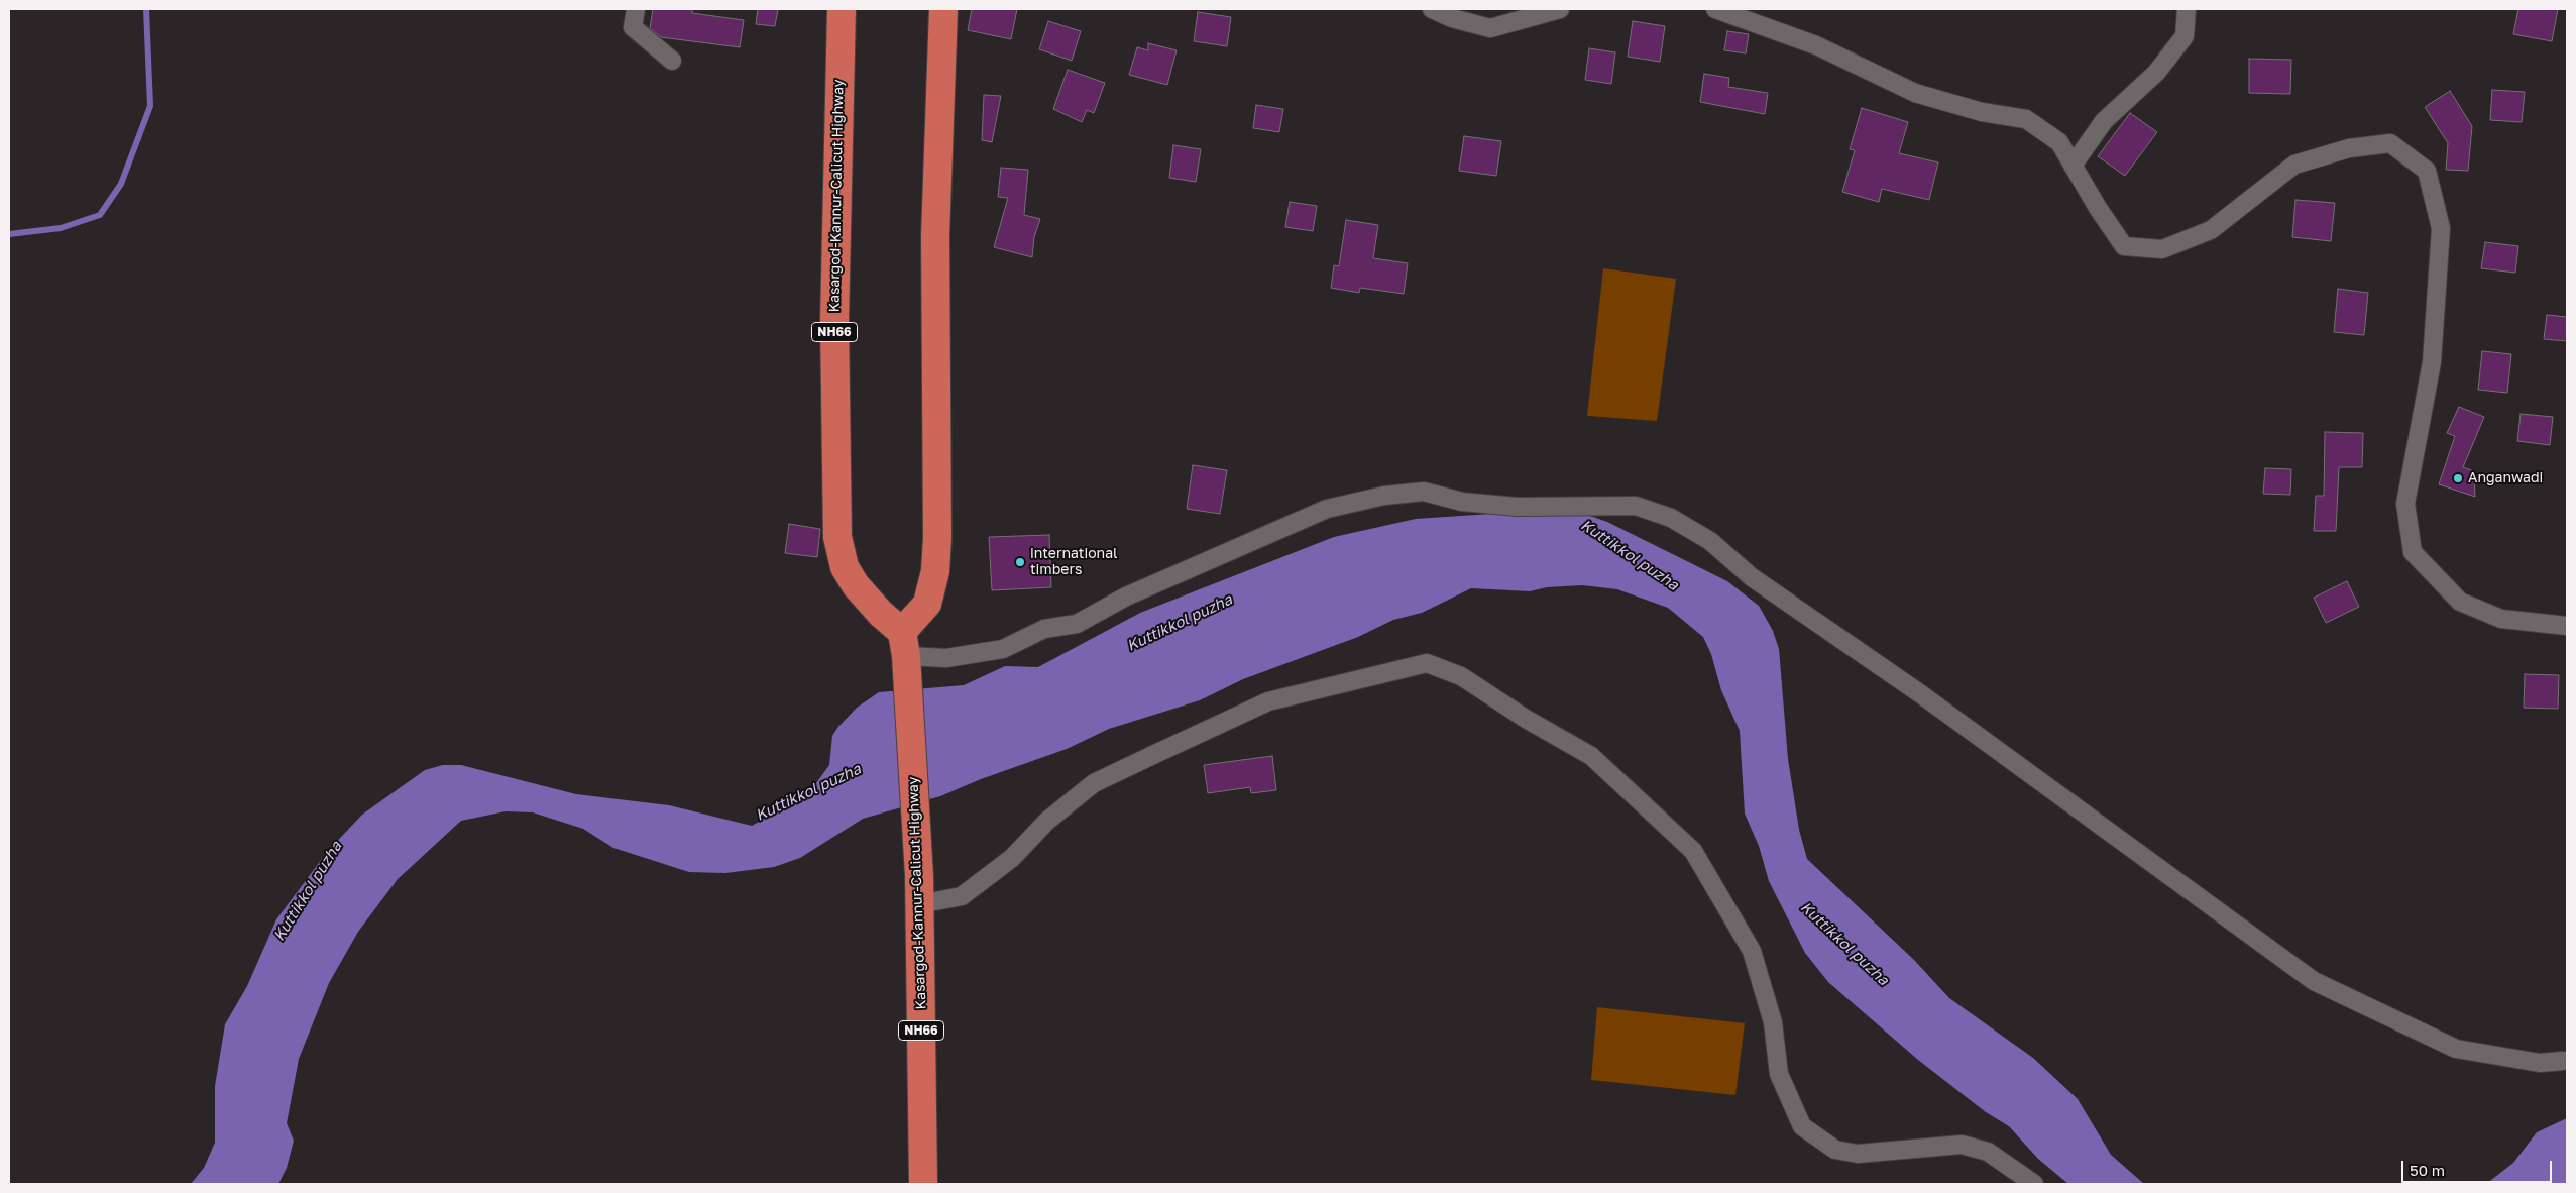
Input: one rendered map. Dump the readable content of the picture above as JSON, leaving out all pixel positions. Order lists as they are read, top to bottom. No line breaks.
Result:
{"streets":{"highway":["Kasargod-Kannur-Calicut Highway","NH66"]},"water":["Kuttikkol puzha"],"places":["Anganwadi","international timbers"],"scale_bar":"50 m"}
